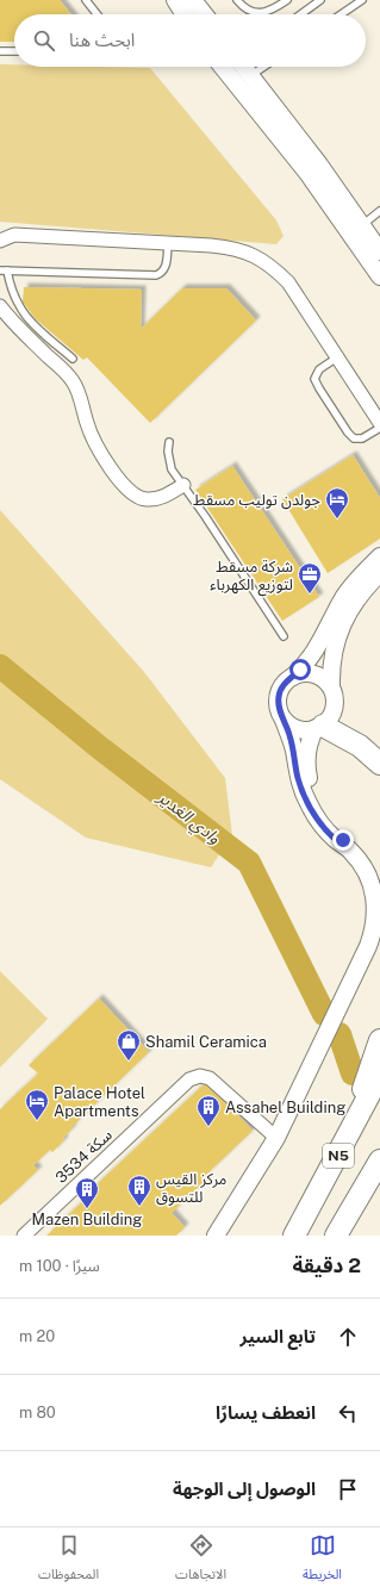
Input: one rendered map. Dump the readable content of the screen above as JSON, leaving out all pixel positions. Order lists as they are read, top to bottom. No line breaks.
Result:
{"streets":{"highway":["N5"],"street":["سكة 3534"]},"water":["وادي الغدير"],"places":{"hotel":["جولدن توليب مسقط","Palace Hotel Apartments"],"office":["شركة مسقط لتوزيع الكهرباء"],"shop":["Shamil Ceramica"],"building":["Assahel Building","مركز القيس للتسوق","Mazen Building"]},"page":{"search":"ابحث هنا","heading":["2 دقيقة","سيرًا · 100 m"],"list":[["تابع السير","20 m"],["انعطف يسارًا","80 m"],"الوصول إلى الوجهة"],"nav":["الخريطة","الاتجاهات","المحفوظات"]}}
